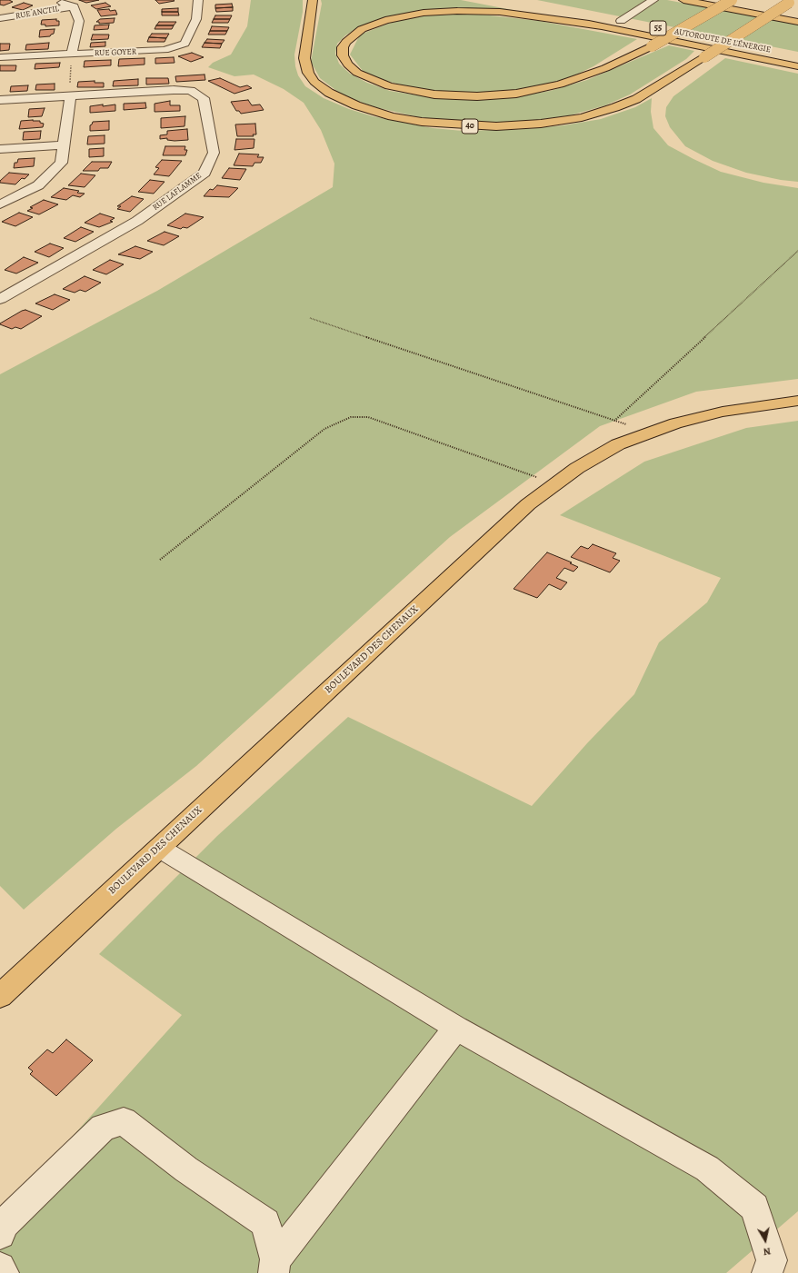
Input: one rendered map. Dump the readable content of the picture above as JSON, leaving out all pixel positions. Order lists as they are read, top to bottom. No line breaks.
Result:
{"streets":{"main road":["55","AUTOROUTE DE L'ÉNERGIE","40","BOULEVARD DES CHENAUX"],"street":["RUE ANCTIL","RUE GOYER","RUE LAFLAMME"]},"north":"bottom"}
